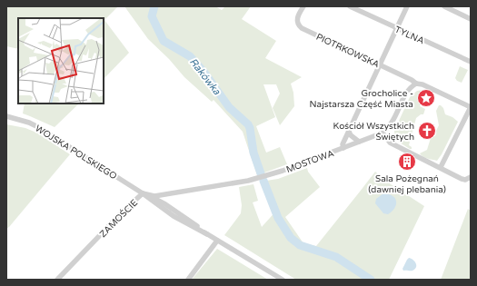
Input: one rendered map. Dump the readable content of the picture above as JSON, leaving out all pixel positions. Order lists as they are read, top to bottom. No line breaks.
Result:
{"streets":{"street":["TYLNA","PIOTRKOWSKA","WOJSKA POLSKIEGO","MOSTOWA","ZAMOŚCIE"]},"crossings":[["WOJSKA POLSKIEGO","ZAMOŚCIE"],["MOSTOWA","ZAMOŚCIE"]],"water":["Rakówka"],"places":{"place":["Grocholice - Najstarsza Część Miasta"],"church":["Kościół Wszystkich Świętych"],"building":["Sala Pożegnań (dawniej plebania)"]}}
